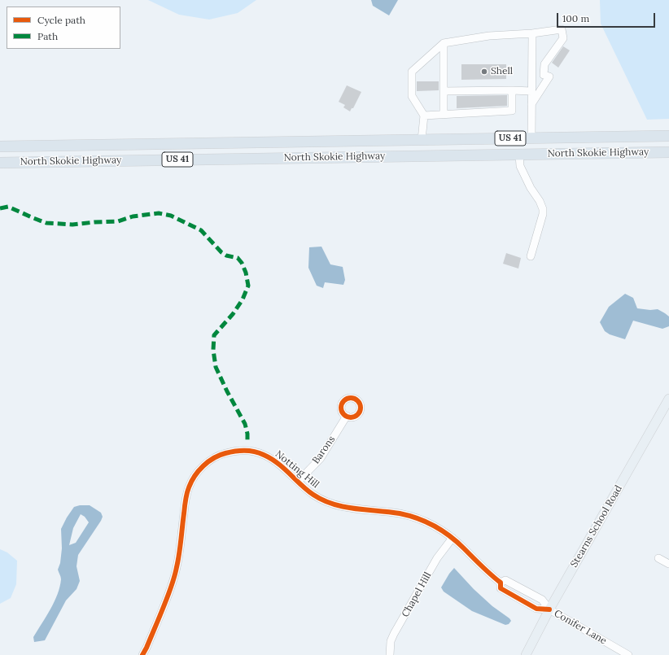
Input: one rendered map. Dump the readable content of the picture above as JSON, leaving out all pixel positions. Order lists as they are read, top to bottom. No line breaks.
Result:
{"streets":{"highway":["US 41","North Skokie Highway"],"main road":["Stearns School Road"],"street":["Barons","Notting Hill","Chapel Hill","Conifer Lane"]},"crossings":[["Barons","Notting Hill"],["Notting Hill","Stearns School Road"],["Notting Hill","Chapel Hill"],["Notting Hill","Conifer Lane"],["Stearns School Road","Conifer Lane"]],"places":["Shell"],"legend":["Cycle path","Path"],"scale_bar":"100 m"}
